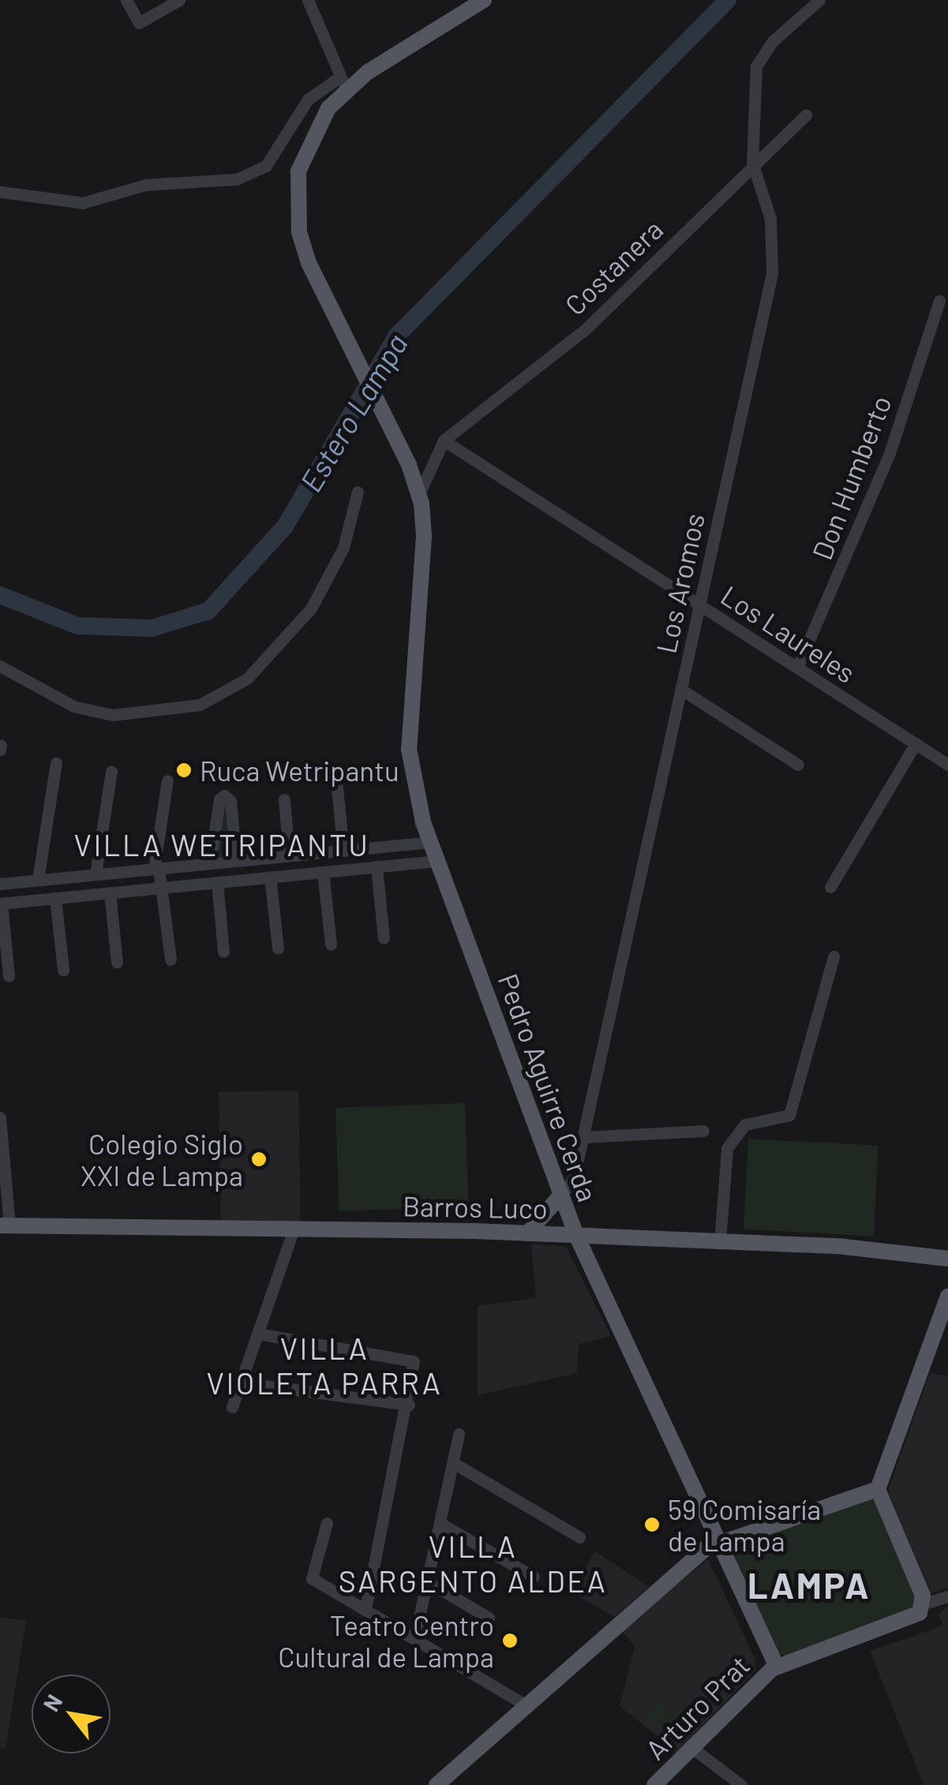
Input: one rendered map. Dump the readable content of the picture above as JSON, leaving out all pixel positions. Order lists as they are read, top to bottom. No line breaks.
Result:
{"streets":{"main road":["Pedro Aguirre Cerda","Barros Luco","Arturo Prat"],"street":["Costanera","Don Humberto","Los Aromos","Los Laureles"]},"crossings":[["Costanera","Los Aromos"],["Costanera","Los Laureles"],["Don Humberto","Los Laureles"],["Los Aromos","Los Laureles"],["Los Aromos","Pedro Aguirre Cerda"],["Pedro Aguirre Cerda","Barros Luco"],["Pedro Aguirre Cerda","Arturo Prat"]],"districts":["VILLA WETRIPANTU","VILLA VIOLETA PARRA","VILLA SARGENTO ALDEA","LAMPA"],"water":["Estero Lampa"],"places":["Ruca Wetripantu","Colegio Siglo XXI de Lampa","59 Comisaría de Lampa","Teatro Centro Cultural de Lampa"],"north":"top left"}
